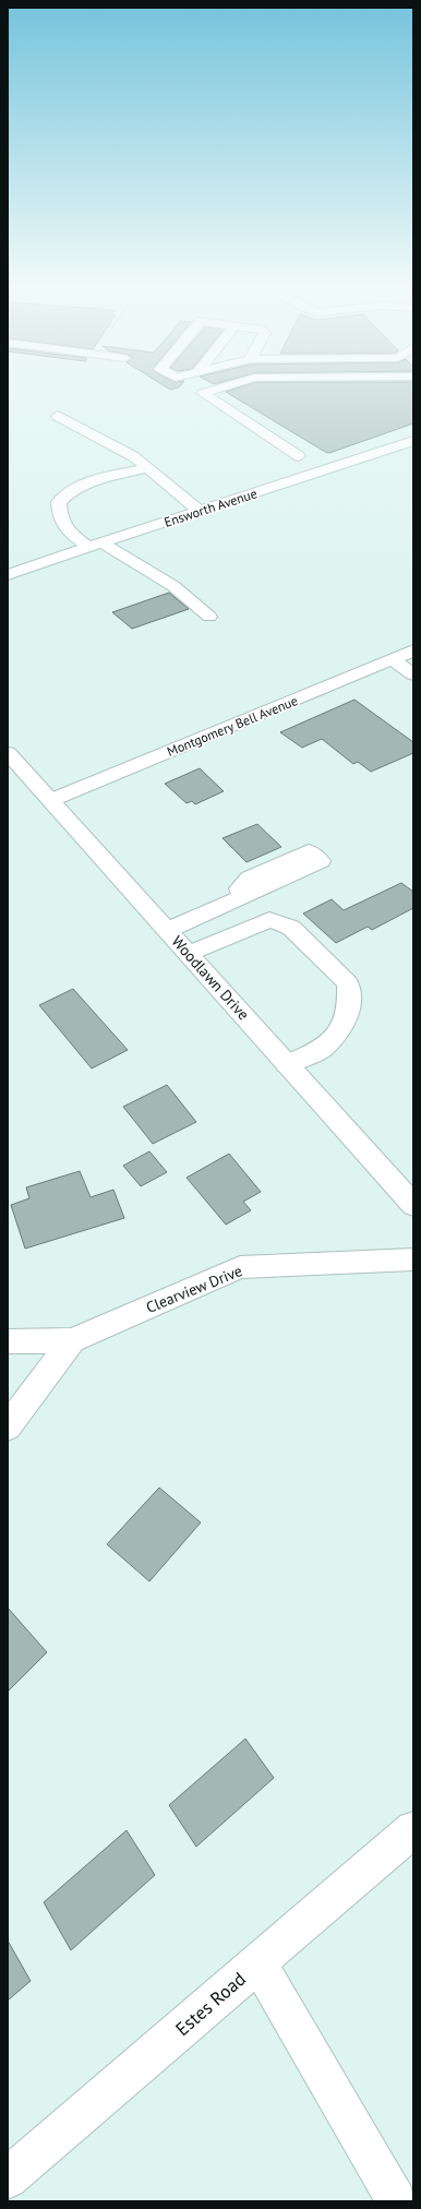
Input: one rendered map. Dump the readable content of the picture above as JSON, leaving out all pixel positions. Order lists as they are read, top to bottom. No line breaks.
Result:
{"streets":{"street":["Ensworth Avenue","Montgomery Bell Avenue","Woodlawn Drive","Clearview Drive","Estes Road"]},"crossings":[["Montgomery Bell Avenue","Woodlawn Drive"]]}
